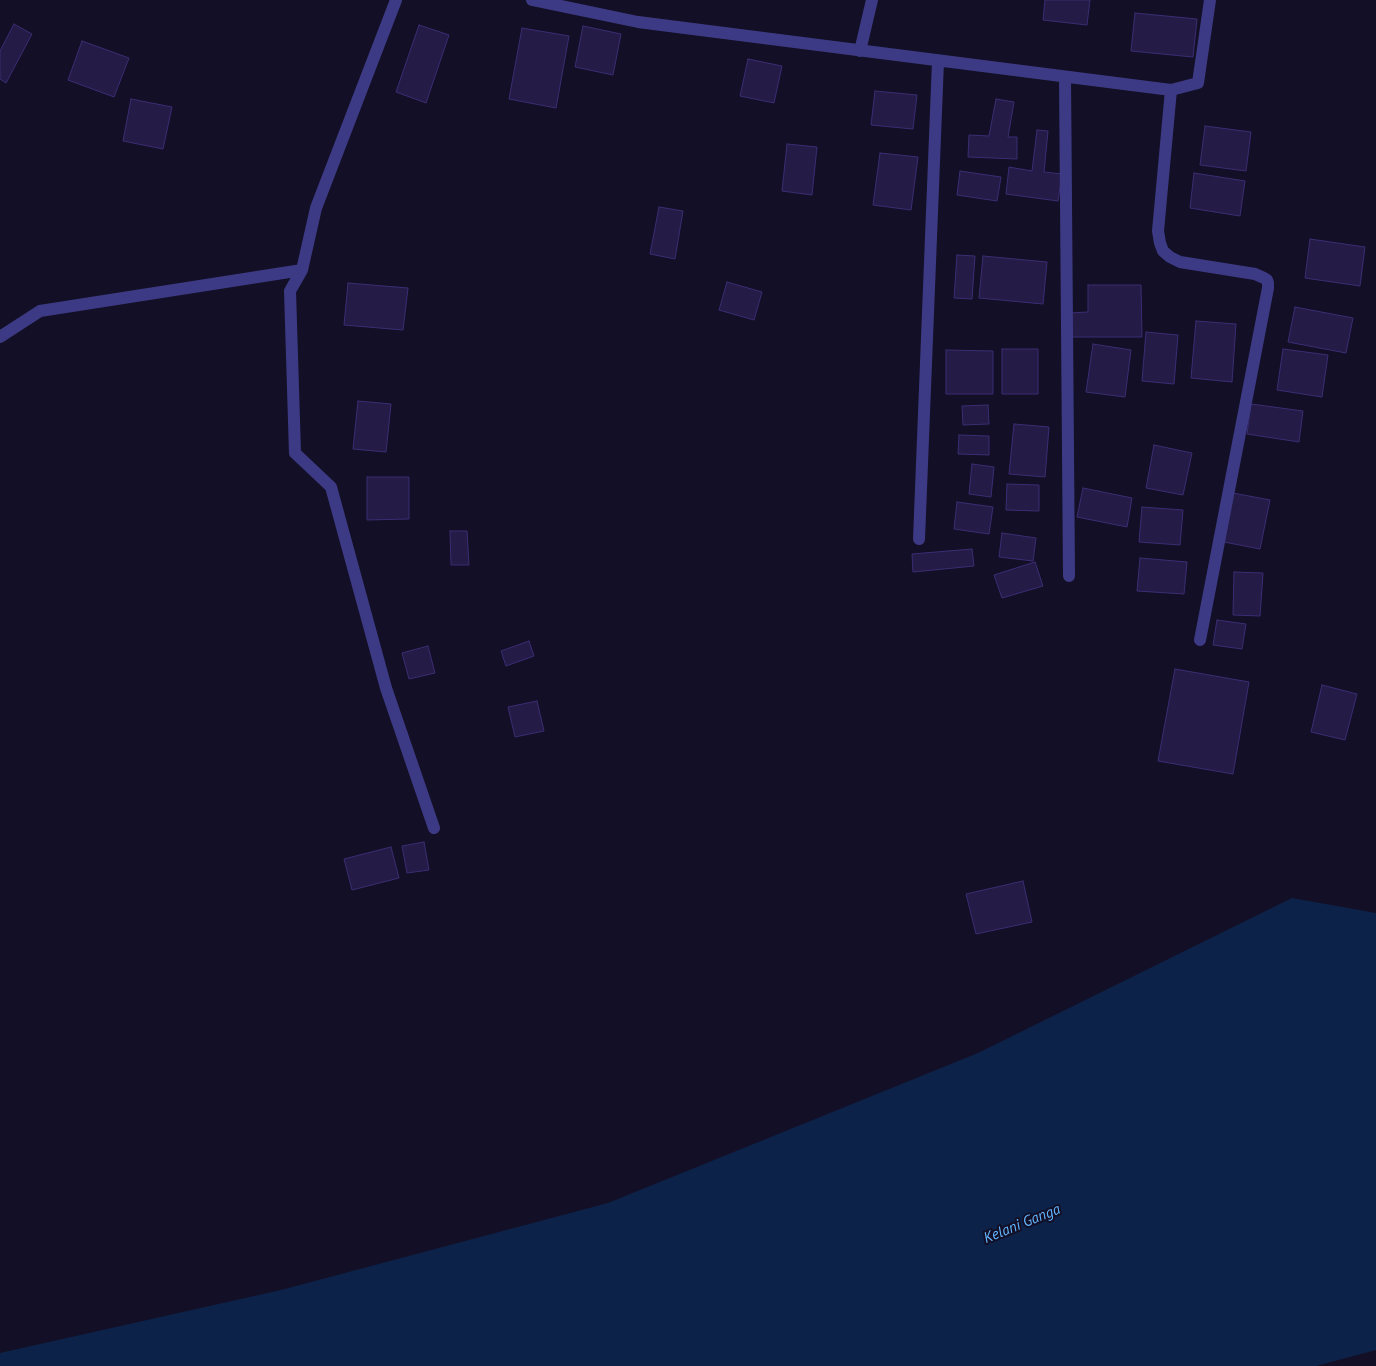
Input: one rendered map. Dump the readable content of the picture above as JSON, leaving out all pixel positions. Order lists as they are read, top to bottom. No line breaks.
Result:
{"water":["Kelani Ganga"]}
